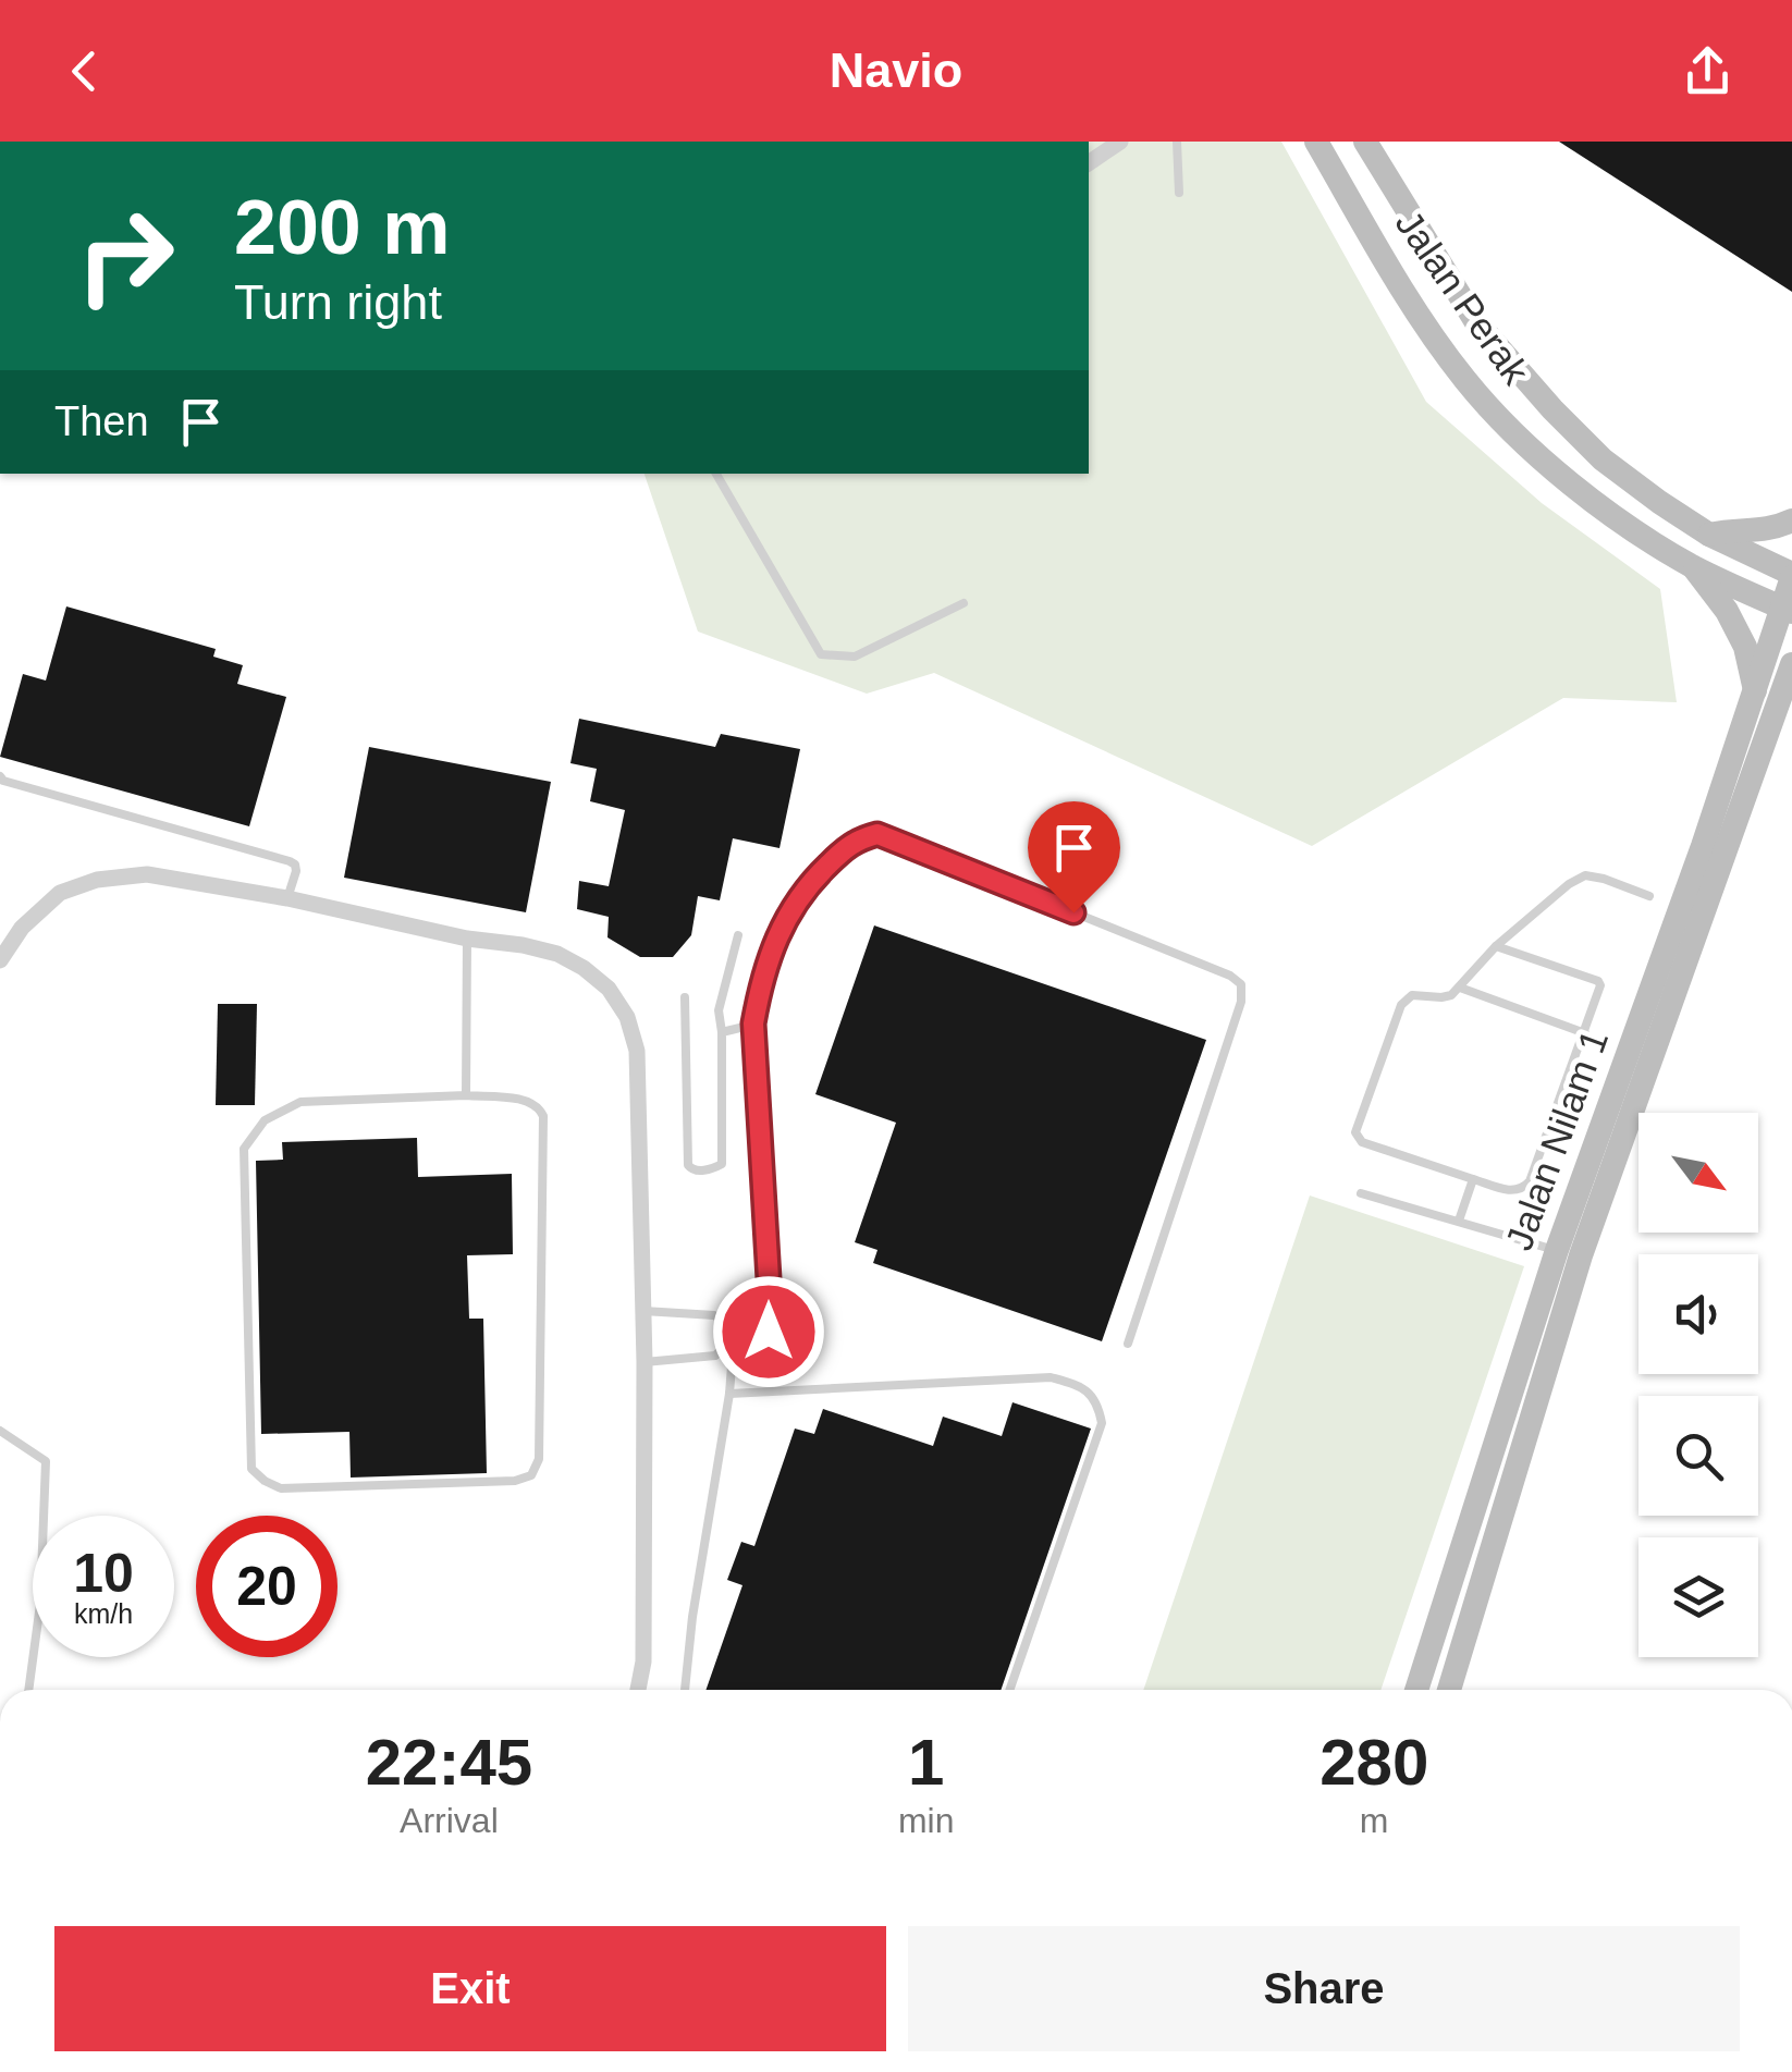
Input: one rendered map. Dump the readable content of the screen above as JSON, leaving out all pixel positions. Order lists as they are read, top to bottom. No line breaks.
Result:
{"streets":{"main road":["Jalan Perak","Jalan Nilam 1"]},"crossings":[["Jalan Perak","Jalan Nilam 1"]],"north":"bottom right","page":{"header":"Navio","turn":["200 m","Turn right"],"then":"Then","speed":"10 km/h","limit":"20","eta":["22:45","Arrival","1","min","280","m"],"buttons":["Exit","Share"]}}
